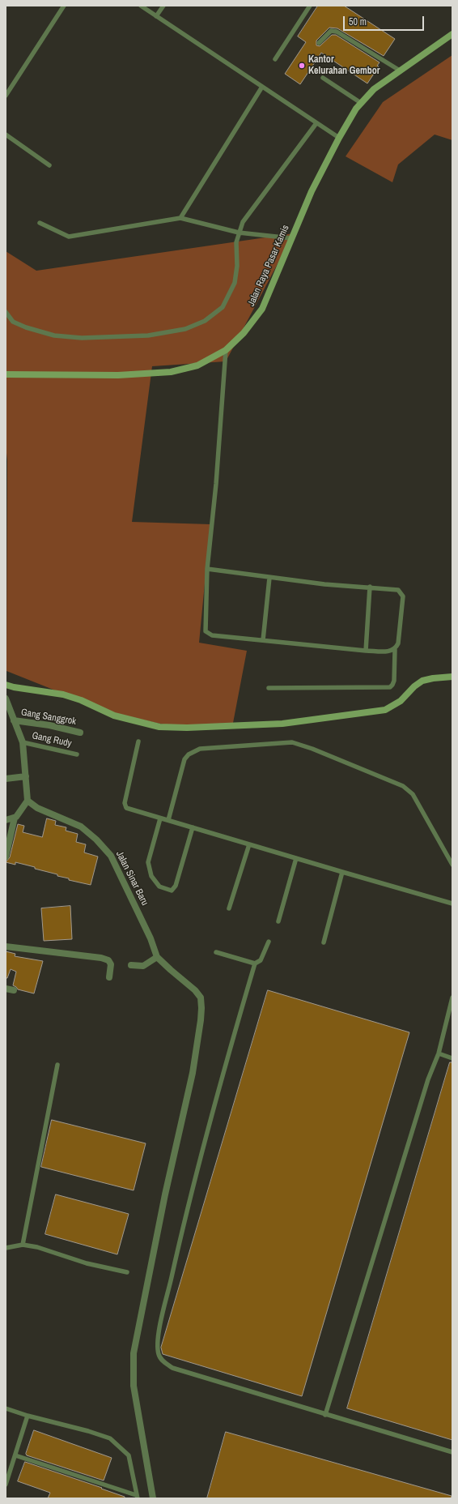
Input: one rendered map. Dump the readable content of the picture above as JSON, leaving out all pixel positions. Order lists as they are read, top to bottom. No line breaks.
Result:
{"streets":{"main road":["Jalan Raya Pasar Kamis"],"street":["Gang Sanggrok","Jalan Sinar Baru"],"lane":["Gang Rudy"]},"places":["Kantor Kelurahan Gembor"],"scale_bar":"50 m"}
